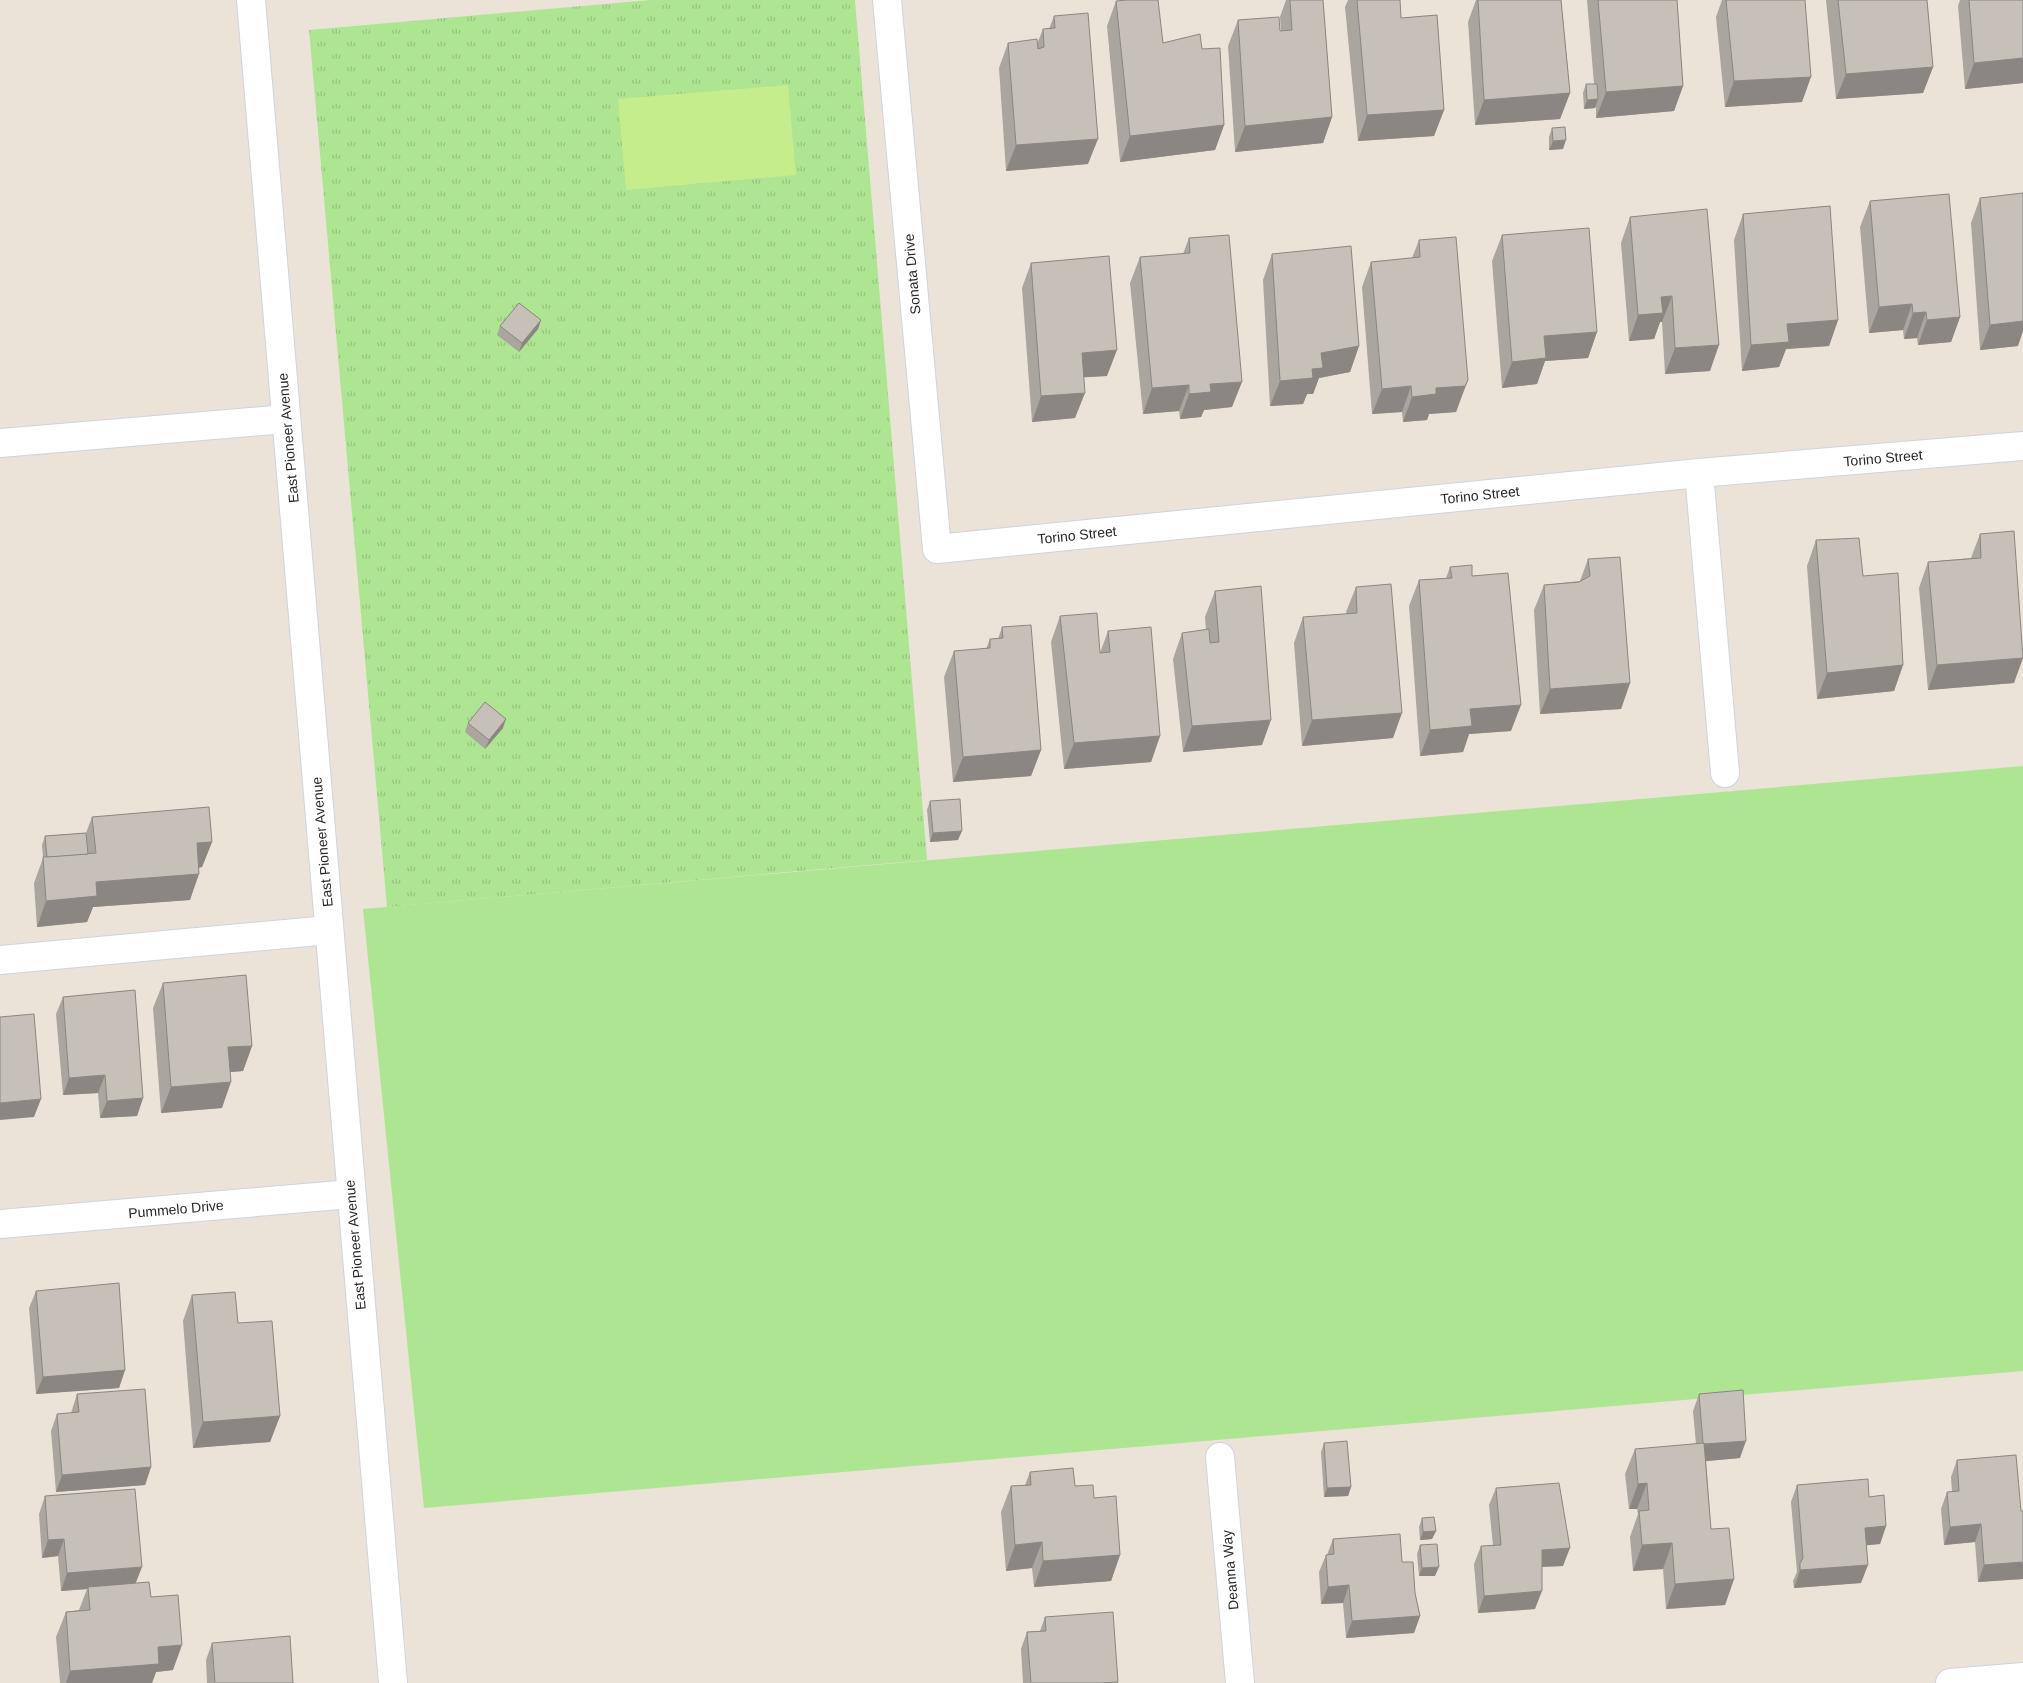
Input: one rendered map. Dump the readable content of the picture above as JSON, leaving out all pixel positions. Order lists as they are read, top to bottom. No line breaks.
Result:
{"streets":{"street":["Sonata Drive","East Pioneer Avenue","Torino Street","Pummelo Drive","Deanna Way"]},"crossings":[["Sonata Drive","Torino Street"],["East Pioneer Avenue","Pummelo Drive"]]}
